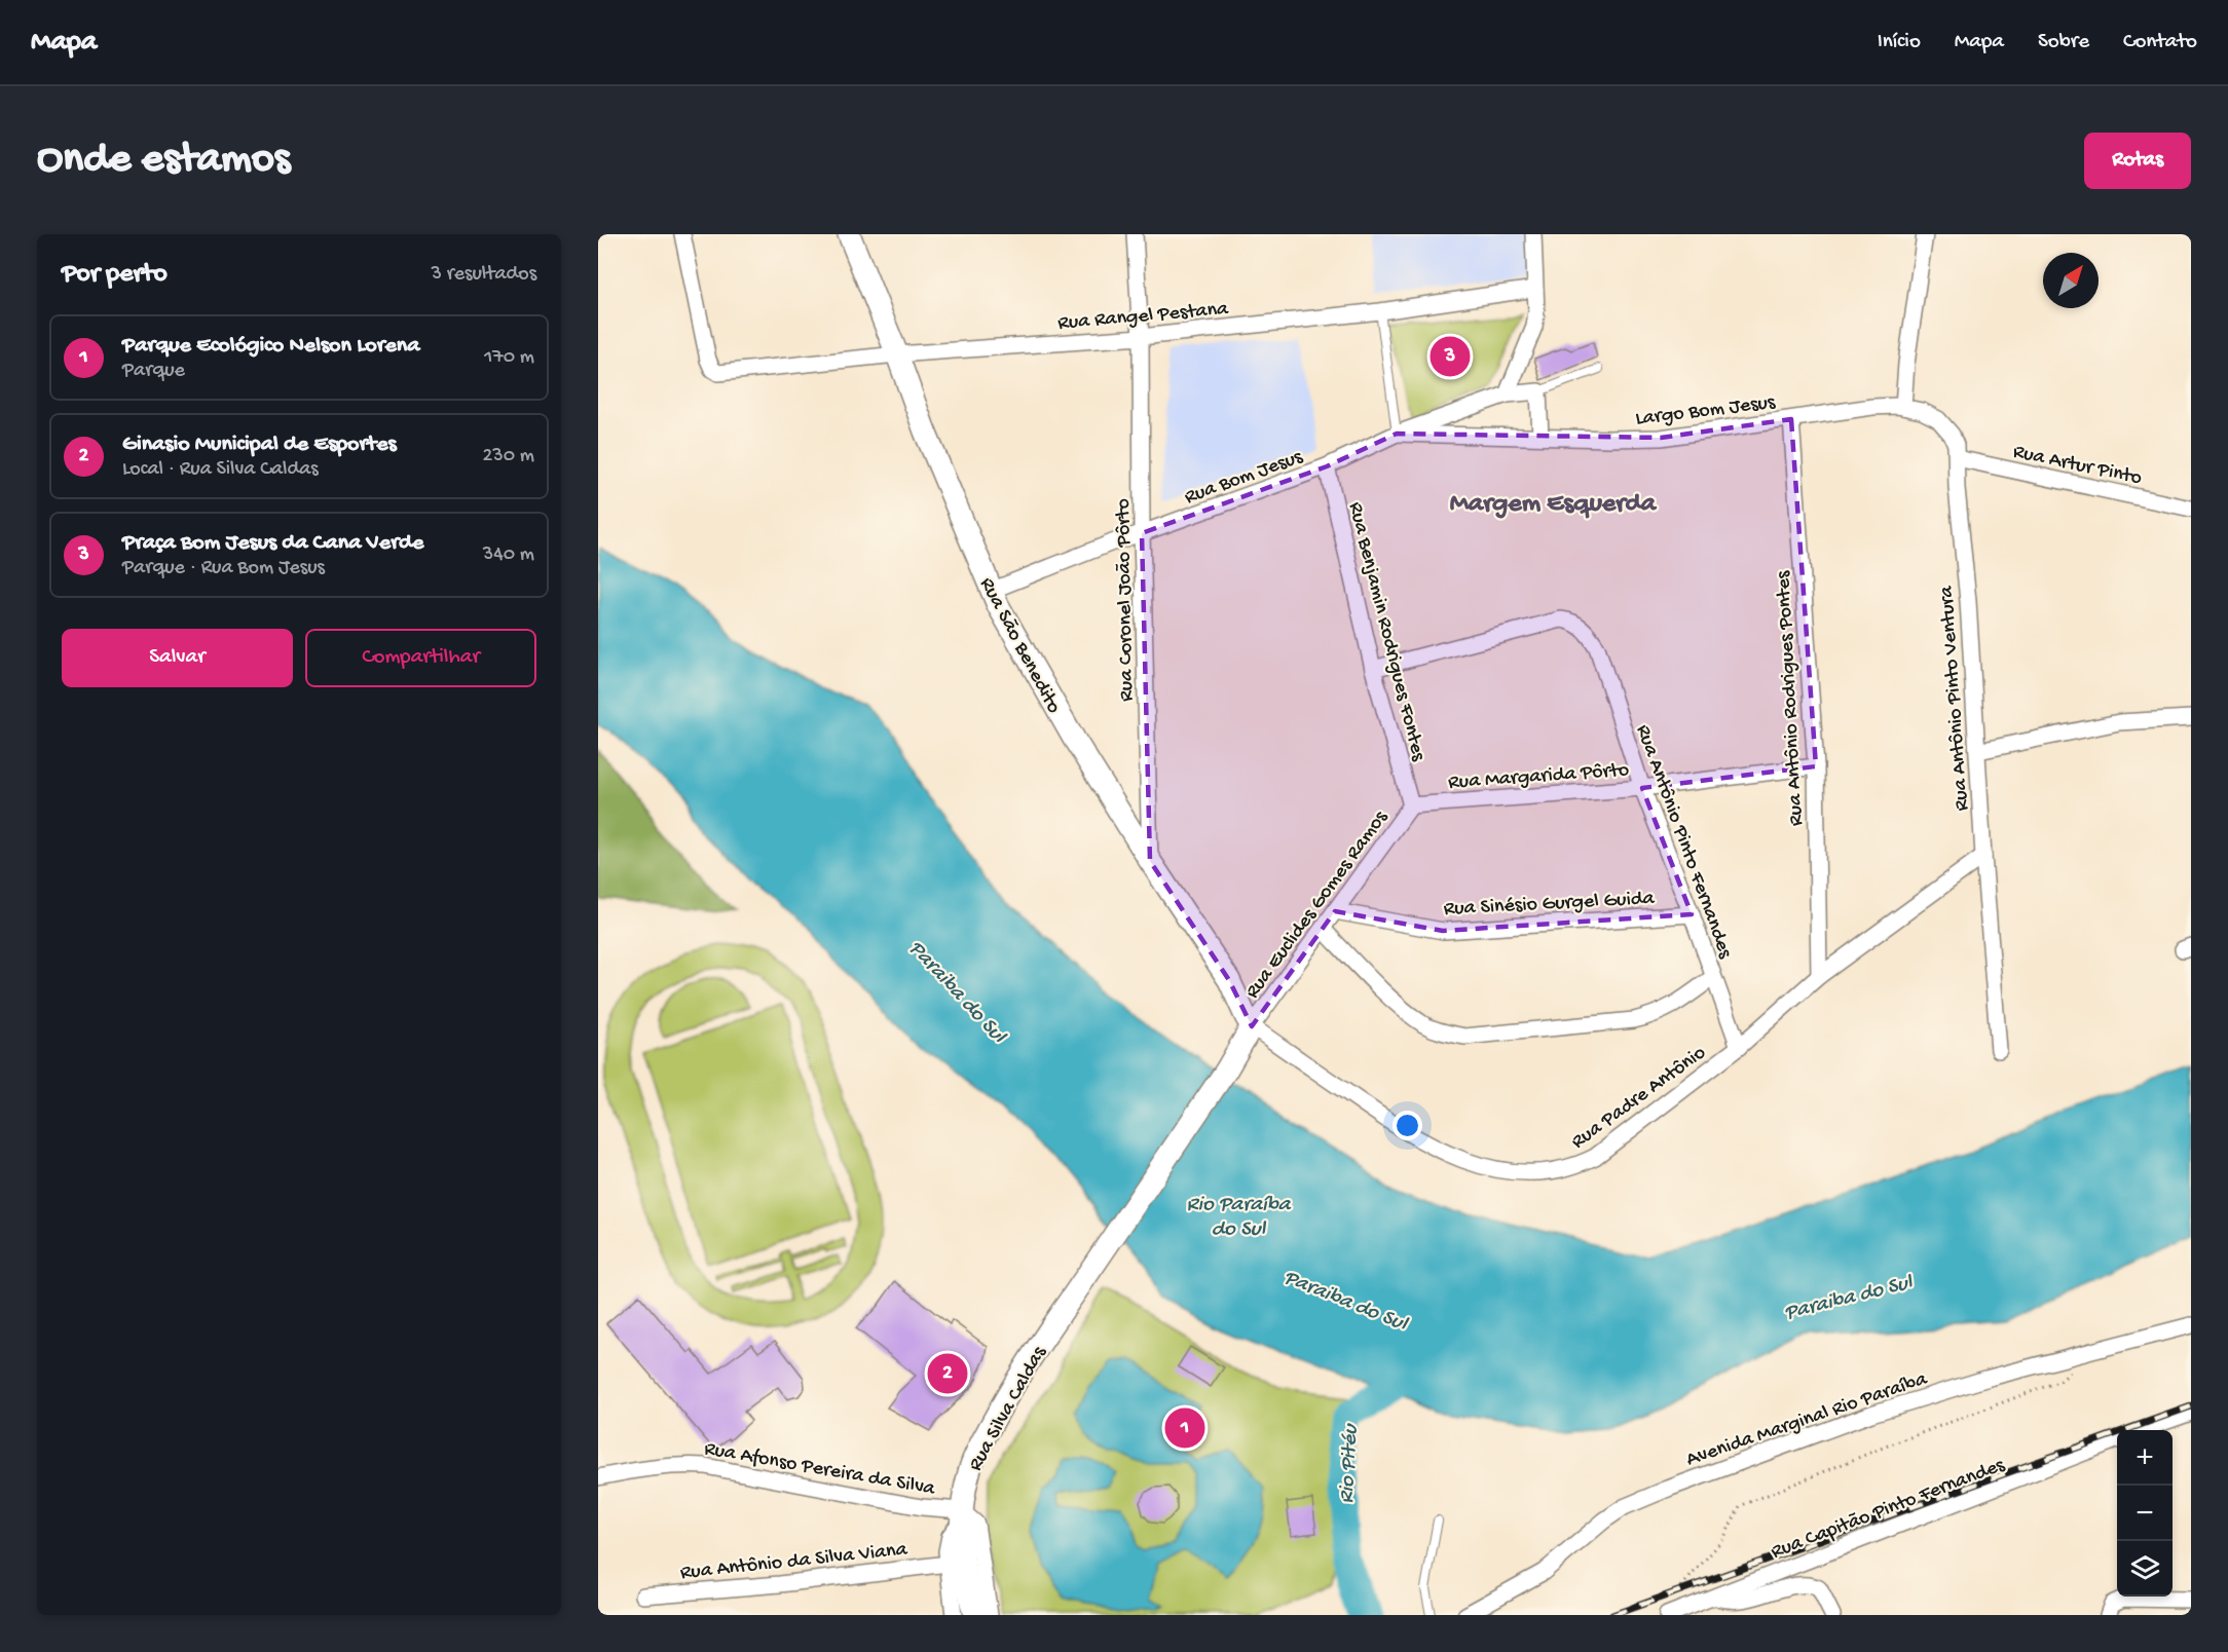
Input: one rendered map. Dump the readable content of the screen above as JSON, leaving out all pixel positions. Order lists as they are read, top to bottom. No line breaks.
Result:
{"streets":{"main road":["Rua São Benedito","Rua Silva Caldas"],"street":["Rua Rangel Pestana","Largo Bom Jesus","Rua Artur Pinto","Rua Bom Jesus","Rua Coronel João Pôrto","Rua Benjamin Rodrigues Fontes","Rua Antônio Rodrigues Pontes","Rua Antônio Pinto Ventura","Rua Margarida Pôrto","Rua Antônio Pinto Fernandes","Rua Sinésio Gurgel Guida","Rua Euclides Gomes Ramos","Rua Padre Antônio","Avenida Marginal Rio Paraíba","Rua Afonso Pereira da Silva","Rua Capitão Pinto Fernandes","Rua Antônio da Silva Viana"]},"crossings":[["Rua Rangel Pestana","Rua Coronel João Pôrto"],["Rua Rangel Pestana","Rua São Benedito"],["Largo Bom Jesus","Rua Bom Jesus"],["Largo Bom Jesus","Rua Antônio Rodrigues Pontes"],["Largo Bom Jesus","Rua Antônio Pinto Ventura"],["Rua Artur Pinto","Rua Antônio Pinto Ventura"],["Rua Bom Jesus","Rua Coronel João Pôrto"],["Rua Bom Jesus","Rua Benjamin Rodrigues Fontes"],["Rua Bom Jesus","Rua São Benedito"],["Rua Coronel João Pôrto","Rua São Benedito"],["Rua Benjamin Rodrigues Fontes","Rua Margarida Pôrto"],["Rua Benjamin Rodrigues Fontes","Rua Antônio Pinto Fernandes"],["Rua Benjamin Rodrigues Fontes","Rua Euclides Gomes Ramos"],["Rua São Benedito","Rua Euclides Gomes Ramos"],["Rua São Benedito","Rua Padre Antônio"],["Rua São Benedito","Rua Silva Caldas"],["Rua Antônio Rodrigues Pontes","Rua Margarida Pôrto"],["Rua Antônio Rodrigues Pontes","Rua Padre Antônio"],["Rua Antônio Pinto Ventura","Rua Padre Antônio"],["Rua Margarida Pôrto","Rua Antônio Pinto Fernandes"],["Rua Margarida Pôrto","Rua Euclides Gomes Ramos"],["Rua Antônio Pinto Fernandes","Rua Sinésio Gurgel Guida"],["Rua Antônio Pinto Fernandes","Rua Padre Antônio"],["Rua Sinésio Gurgel Guida","Rua Euclides Gomes Ramos"],["Rua Euclides Gomes Ramos","Rua Padre Antônio"],["Rua Euclides Gomes Ramos","Rua Silva Caldas"],["Rua Padre Antônio","Rua Silva Caldas"],["Rua Silva Caldas","Rua Afonso Pereira da Silva"],["Rua Silva Caldas","Rua Antônio da Silva Viana"]],"districts":["Margem Esquerda"],"water":["Paraiba do Sul","Rio Paraíba do Sul","Rio Pitéu"],"north":"top right","page":{"header":"Mapa","nav":["Início","Mapa","Sobre","Contato"],"buttons":["Rotas",["Salvar","Compartilhar"]],"title":"Onde estamos","heading":["Por perto","3 resultados"],"list":[{"mark":"1","name":"Parque Ecológico Nelson Lorena","note":"Parque","value":"170 m"},{"mark":"2","name":"Ginasio Municipal de Esportes","note":"Local · Rua Silva Caldas","value":"230 m"},{"mark":"3","name":"Praça Bom Jesus da Cana Verde","note":"Parque · Rua Bom Jesus","value":"340 m"}],"pins":["3","2","1"],"map_buttons":["+","−"]}}
